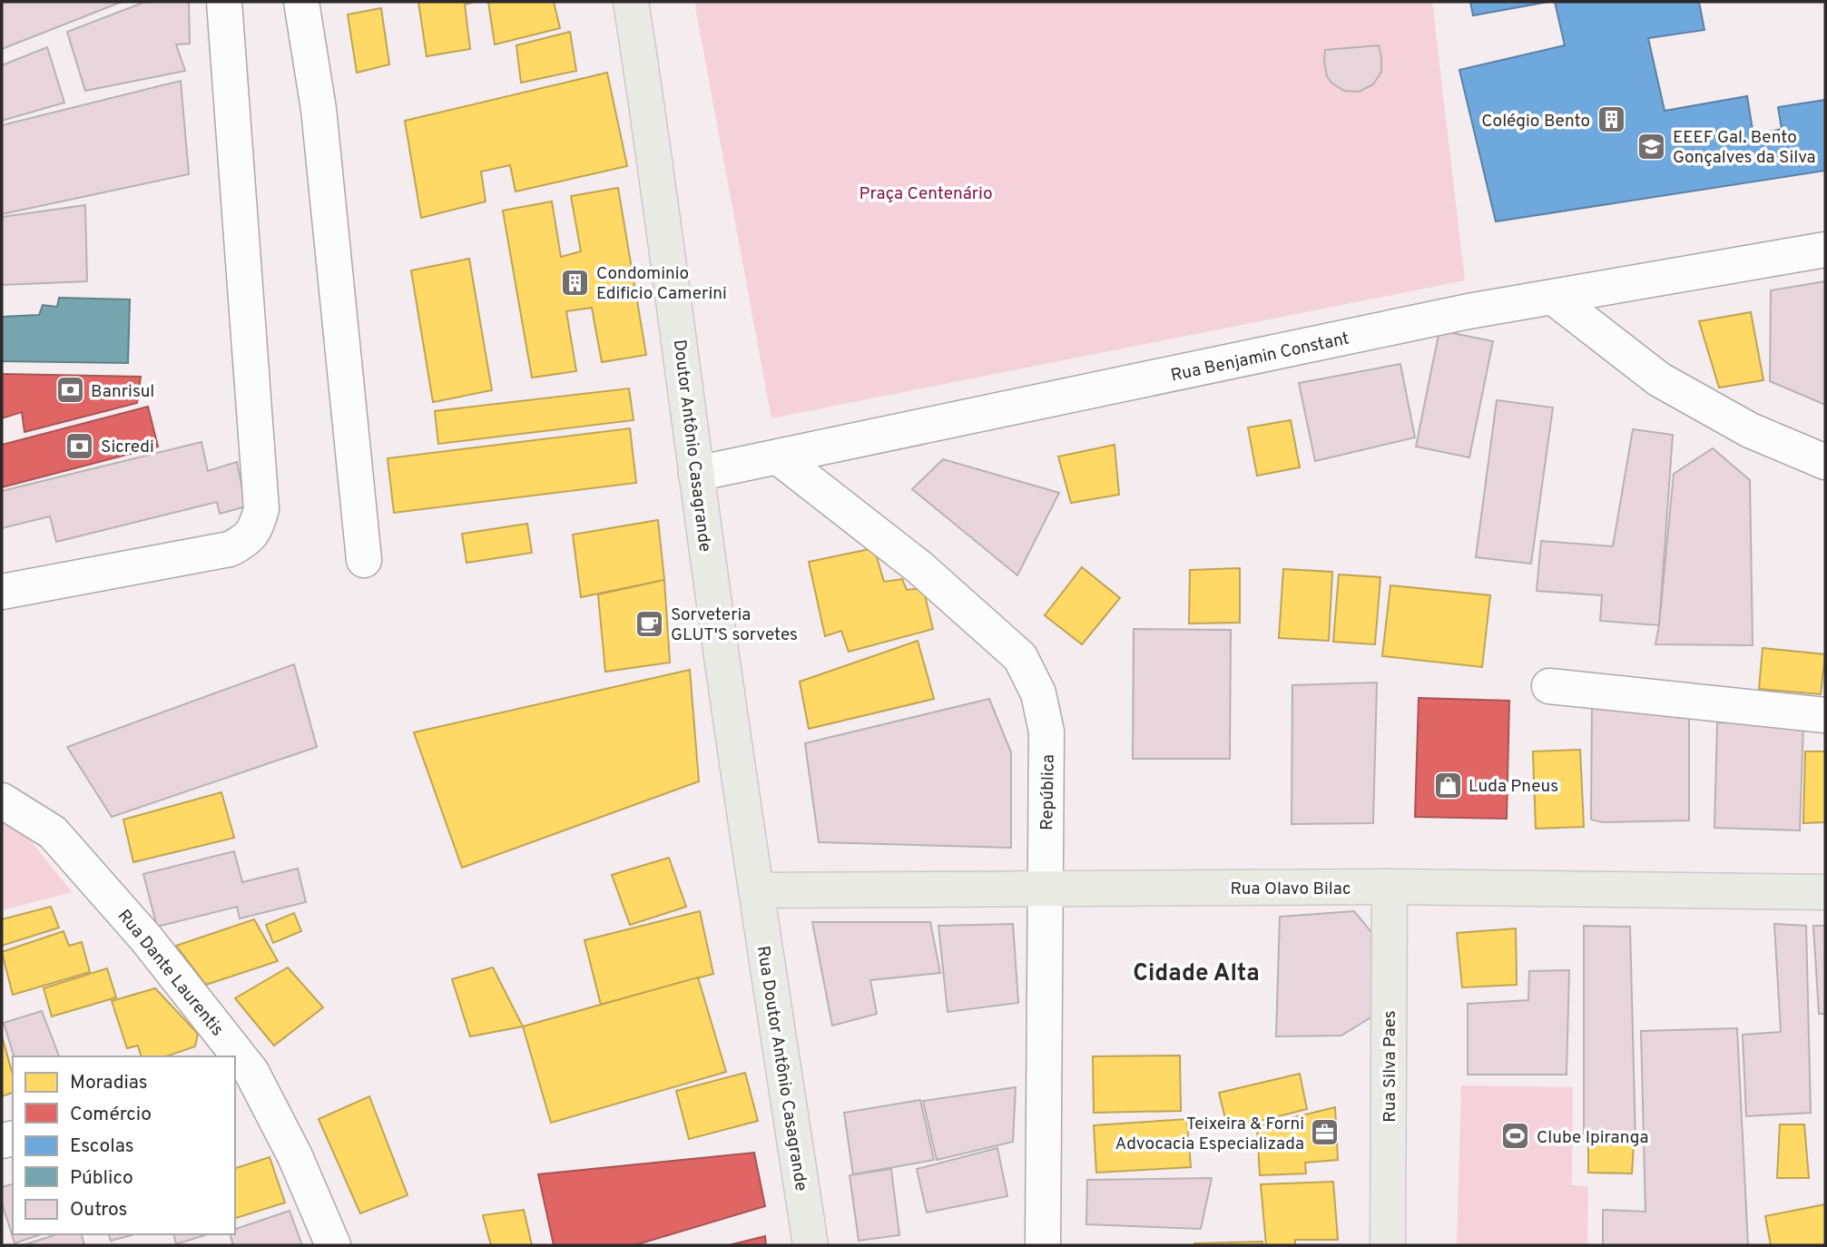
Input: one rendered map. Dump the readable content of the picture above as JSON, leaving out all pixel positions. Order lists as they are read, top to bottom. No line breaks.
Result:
{"streets":{"main road":["Doutor Antônio Casagrande","Rua Olavo Bilac","Rua Silva Paes","Rua Doutor Antônio Casagrande"],"street":["Rua Benjamin Constant","República","Rua Dante Laurentis"]},"crossings":[["Rua Benjamin Constant","Doutor Antônio Casagrande"],["Rua Benjamin Constant","República"],["Doutor Antônio Casagrande","Rua Olavo Bilac"],["Doutor Antônio Casagrande","Rua Doutor Antônio Casagrande"],["República","Rua Olavo Bilac"],["Rua Olavo Bilac","Rua Silva Paes"],["Rua Olavo Bilac","Rua Doutor Antônio Casagrande"]],"districts":["Cidade Alta"],"parks":["Praça Centenário"],"places":{"building":["Colégio Bento","Condominio Edificio Camerini"],"school or university":["EEEF Gal. Bento Gonçalves da Silva"],"bank":["Banrisul","Sicredi"],"cafe":["Sorveteria GLUT'S sorvetes"],"shop":["Luda Pneus"],"office":["Teixeira & Forni Advocacia Especializada"],"sports":["Clube Ipiranga"]},"legend":["Moradias","Comércio","Escolas","Público","Outros"]}
